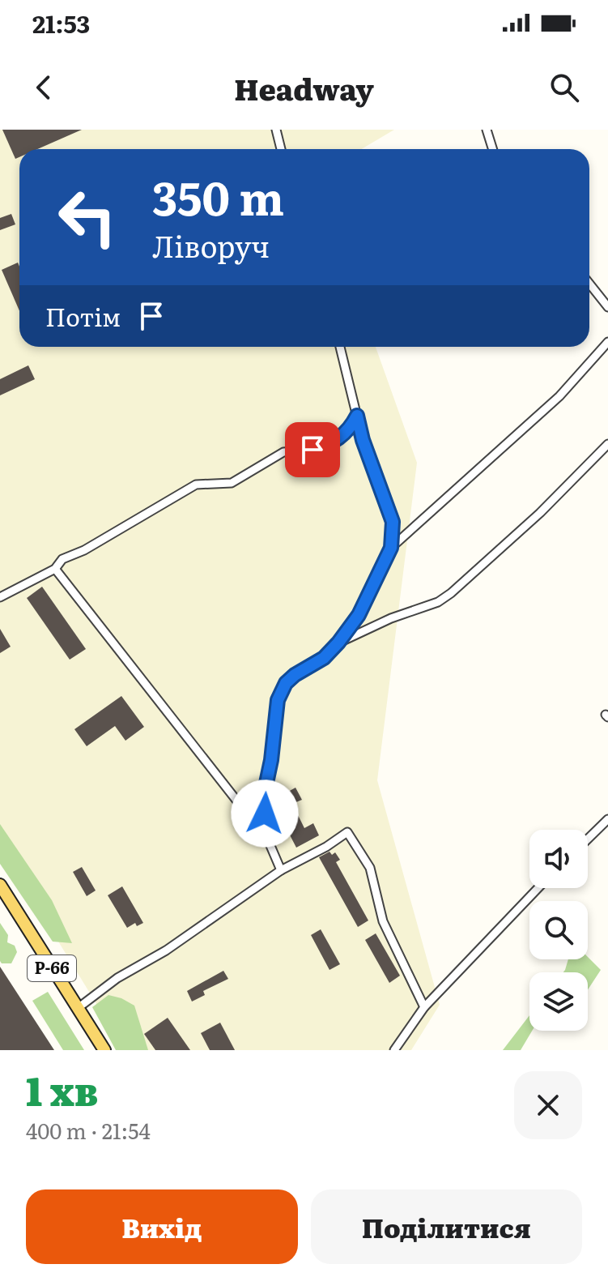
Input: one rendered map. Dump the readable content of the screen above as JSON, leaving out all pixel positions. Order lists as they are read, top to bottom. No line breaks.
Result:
{"streets":{"main road":["Р-66"]},"page":{"status":"21:53","header":"Headway","turn":["350 m","Ліворуч"],"then":"Потім","heading":["1 хв","400 m · 21:54"],"buttons":["Вихід","Поділитися"]}}
